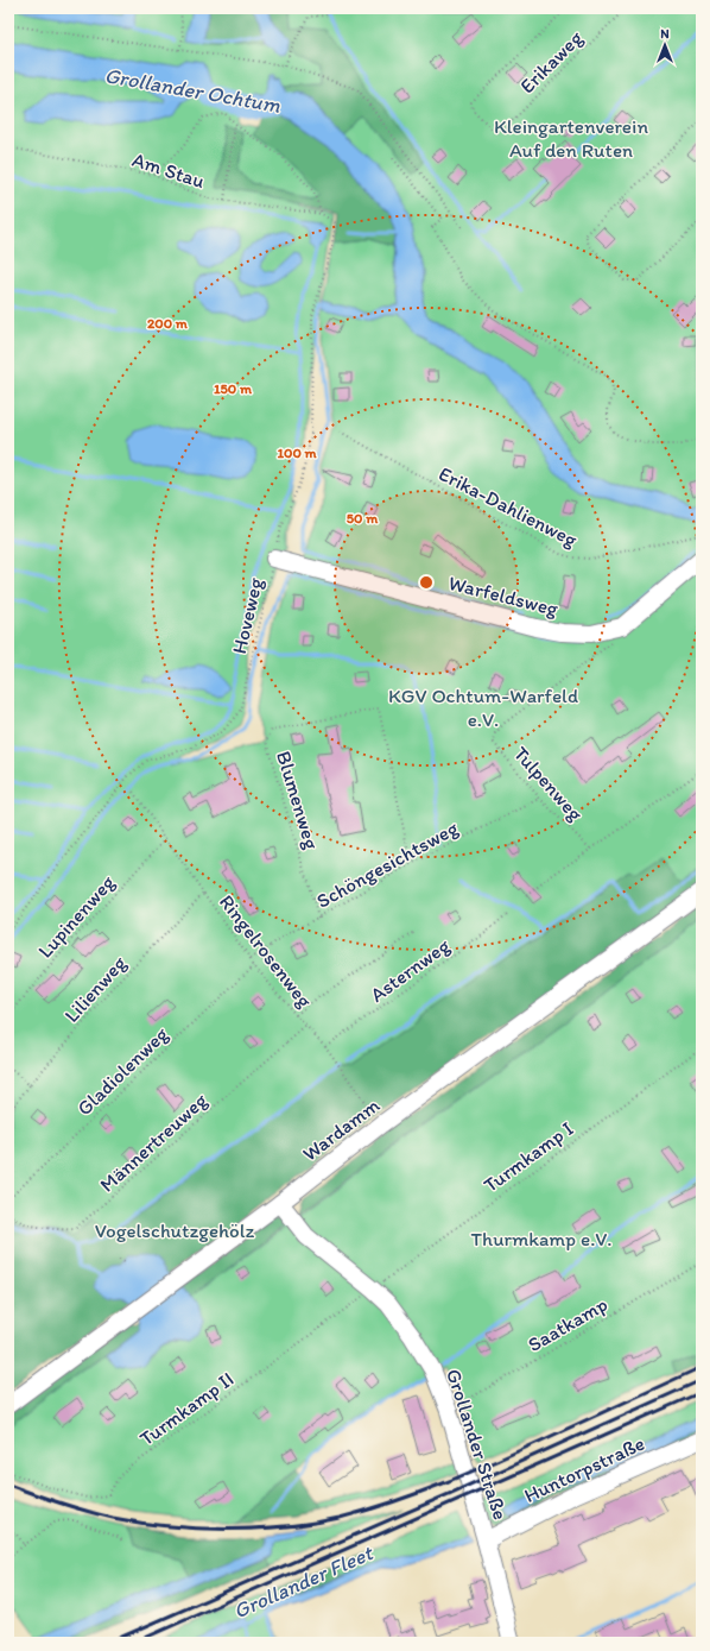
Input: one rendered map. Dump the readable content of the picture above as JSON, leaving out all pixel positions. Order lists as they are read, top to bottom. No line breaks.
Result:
{"streets":{"street":["Warfeldsweg","Wardamm","Grollander Straße","Huntorpstraße"],"path":["Erikaweg","Am Stau","Erika-Dahlienweg","Hoveweg","Tulpenweg","Blumenweg","Schöngesichtsweg","Lupinenweg","Ringelrosenweg","Asternweg","Lilienweg","Gladiolenweg","Männertreuweg","Turmkamp I","Saatkamp","Turmkamp II"]},"crossings":[["Am Stau","Hoveweg"],["Warfeldsweg","Hoveweg"],["Warfeldsweg","Tulpenweg"],["Tulpenweg","Schöngesichtsweg"],["Blumenweg","Schöngesichtsweg"],["Schöngesichtsweg","Ringelrosenweg"],["Lupinenweg","Ringelrosenweg"],["Ringelrosenweg","Asternweg"],["Ringelrosenweg","Lilienweg"],["Ringelrosenweg","Gladiolenweg"],["Ringelrosenweg","Wardamm"],["Ringelrosenweg","Männertreuweg"],["Gladiolenweg","Männertreuweg"],["Wardamm","Grollander Straße"],["Turmkamp I","Turmkamp II"],["Turmkamp I","Grollander Straße"],["Saatkamp","Grollander Straße"],["Turmkamp II","Grollander Straße"],["Grollander Straße","Huntorpstraße"]],"water":["Grollander Ochtum","Grollander Fleet"],"parks":["Kleingartenverein Auf den Ruten","KGV Ochtum-Warfeld e.V.","Vogelschutzgehölz","Thurmkamp e.V."],"north":"top","rings":["200 m","150 m","100 m","50 m"]}
